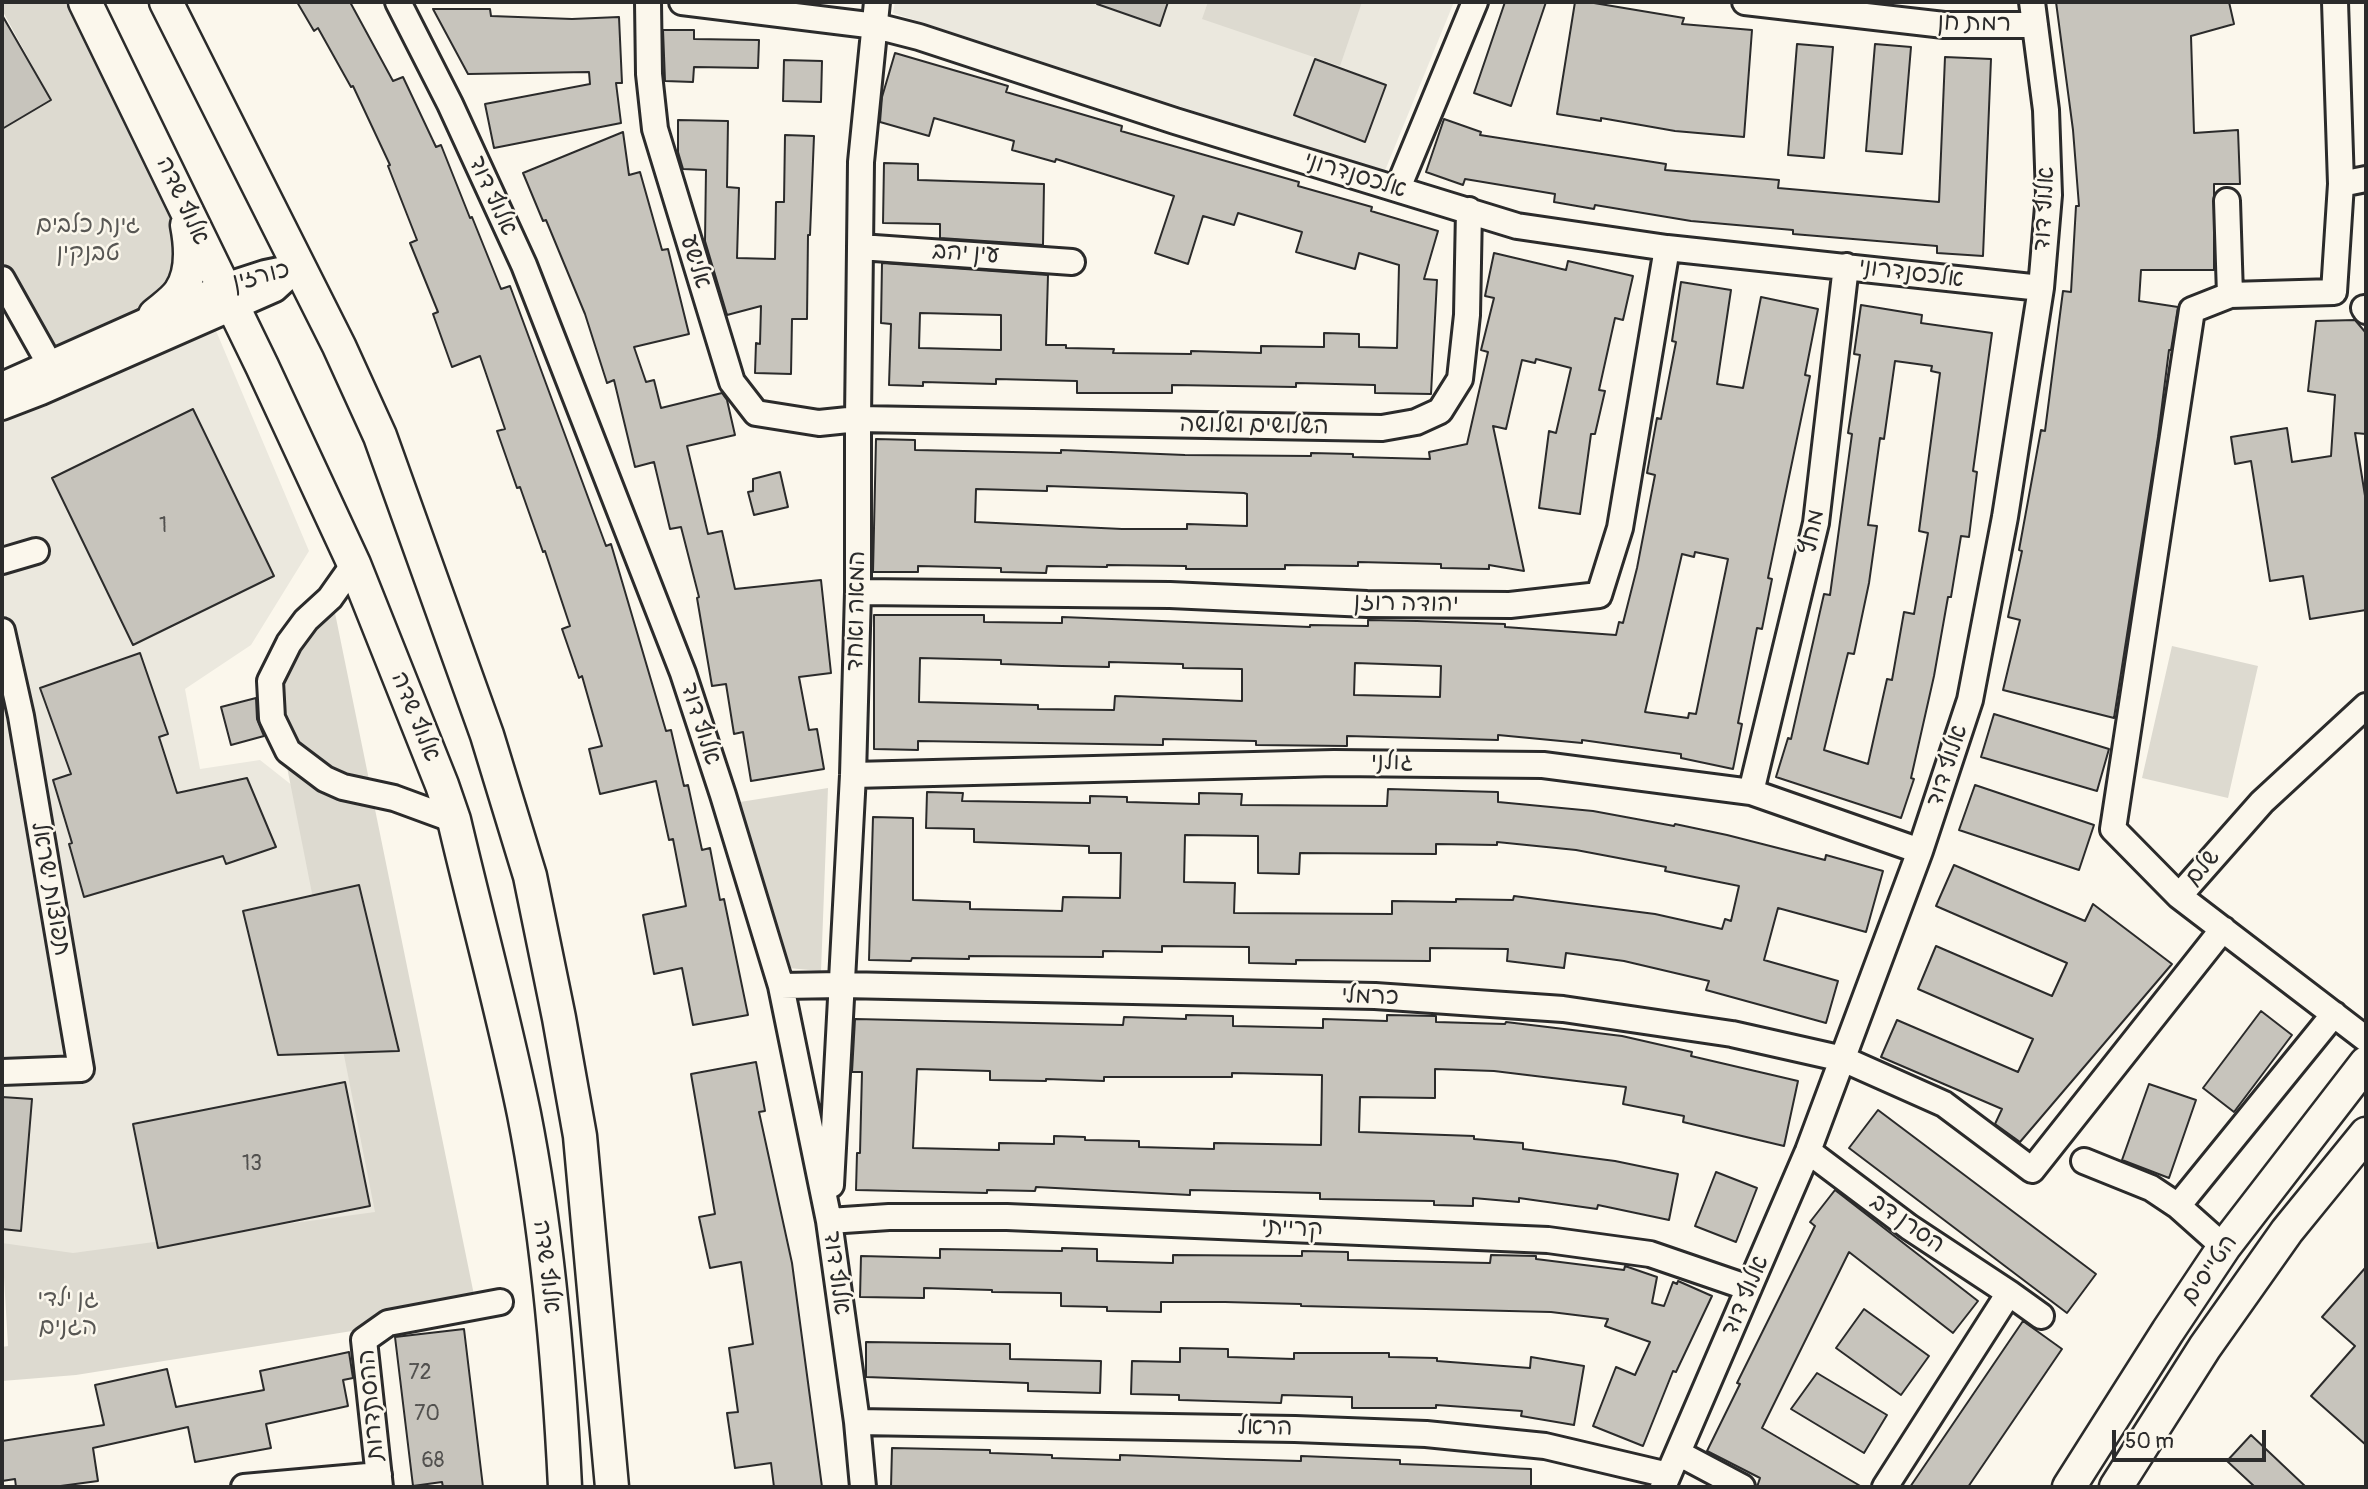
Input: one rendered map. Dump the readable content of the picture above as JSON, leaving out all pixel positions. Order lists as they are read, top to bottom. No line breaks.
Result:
{"streets":{"main road":["אלוף שדה","הטייסים"],"street":["רמת חן","אלכסנדרוני","אלוף דוד","עין יהב","אלישע","כורזין","השלושים ושלושה","מחץ","יהודה רוזן","המאה ואחד","גולני","שלם","תפוצות ישראל","כרמלי","הסרן דב","קרייתי","ההסתדרות","הראל"]},"crossings":[["רמת חן","אלוף דוד"],["אלכסנדרוני","אלוף דוד"],["אלכסנדרוני","השלושים ושלושה"],["אלכסנדרוני","מחץ"],["אלכסנדרוני","יהודה רוזן"],["אלכסנדרוני","המאה ואחד"],["אלוף דוד","המאה ואחד"],["אלוף דוד","גולני"],["אלוף דוד","כרמלי"],["אלוף דוד","הסרן דב"],["אלוף דוד","קרייתי"],["אלוף דוד","הראל"],["אלוף שדה","כורזין"],["עין יהב","המאה ואחד"],["אלישע","השלושים ושלושה"],["אלישע","המאה ואחד"],["השלושים ושלושה","המאה ואחד"],["מחץ","גולני"],["יהודה רוזן","המאה ואחד"],["המאה ואחד","גולני"],["המאה ואחד","כרמלי"],["המאה ואחד","קרייתי"],["שלם","כרמלי"]],"parks":["גינת כלבים טבנקין","גן ילדי הגנים"],"house_numbers":["1","13","72","70","68"],"scale_bar":"50 m"}
